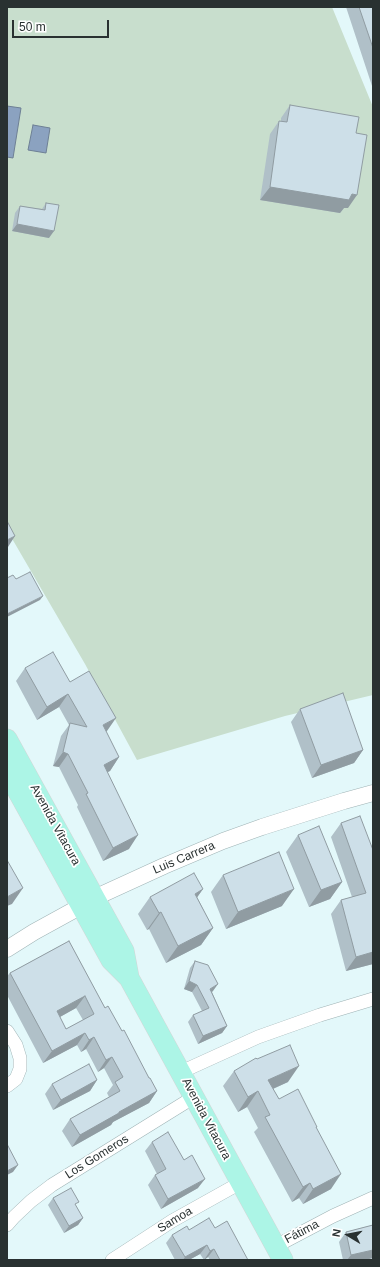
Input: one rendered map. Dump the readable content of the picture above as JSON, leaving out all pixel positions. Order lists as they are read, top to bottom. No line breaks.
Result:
{"streets":{"main road":["Avenida Vitacura"],"street":["Luis Carrera","Los Gomeros","Samoa","Fátima"]},"crossings":[["Avenida Vitacura","Luis Carrera"],["Avenida Vitacura","Los Gomeros"],["Avenida Vitacura","Samoa"],["Avenida Vitacura","Fátima"]],"scale_bar":"50 m","north":"left"}
